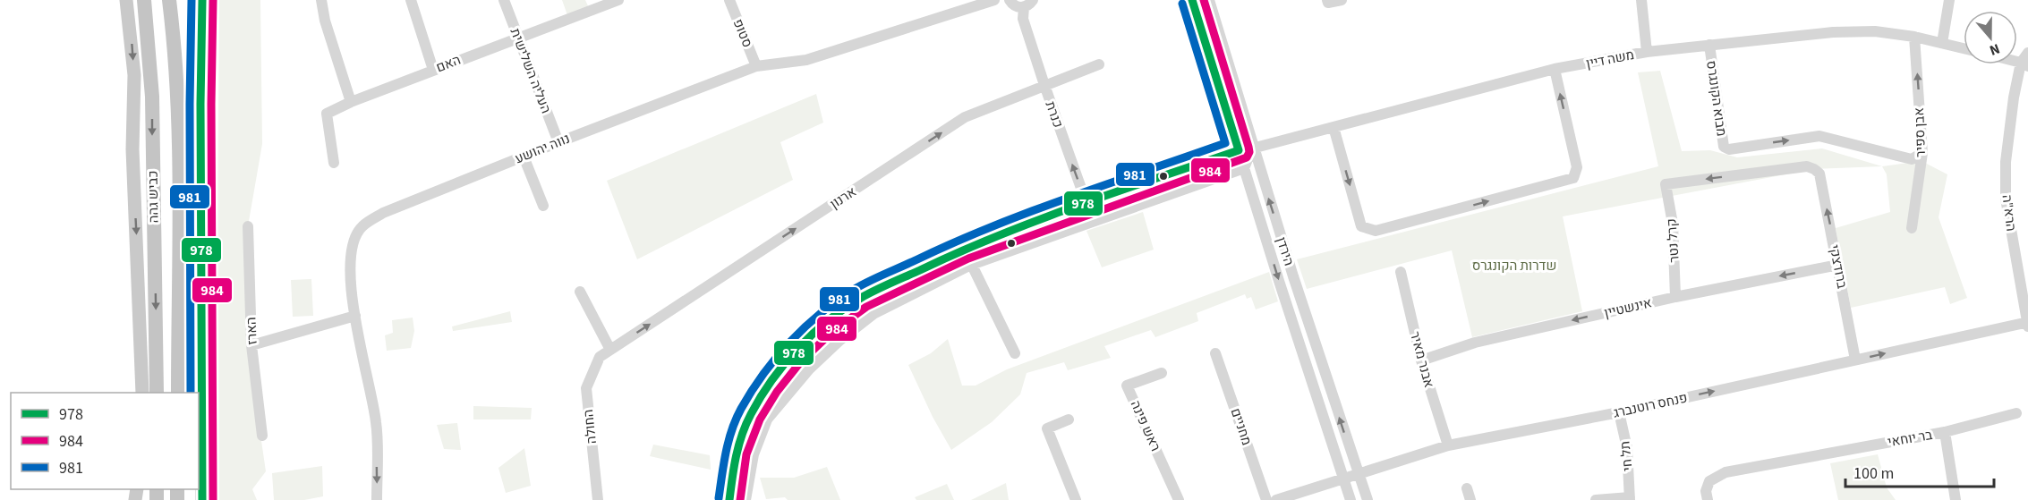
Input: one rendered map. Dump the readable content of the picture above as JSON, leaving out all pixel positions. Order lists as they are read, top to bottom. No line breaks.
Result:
{"streets":{"highway":["כביש גהה"],"street":["סטופ","משה דיין","האם","העליה השלישית","מבוא הקונגרס","כנרת","אבן ספיר","נווה יהושע","ארנון","הרא\"ה","קרל נטר","הירדן","ברודצקי","אינשטיין","הארז","אבנר מאיר","פנחס רוטנברג","ראש פינה","החולה","מחניים","בר יוחאי","תל חי"]},"crossings":[["סטופ","נווה יהושע"],["משה דיין","מבוא הקונגרס"],["משה דיין","כנרת"],["משה דיין","אבן ספיר"],["משה דיין","הירדן"],["האם","העליה השלישית"],["העליה השלישית","נווה יהושע"],["מבוא הקונגרס","אבן ספיר"],["כנרת","ארנון"],["ארנון","החולה"],["הרא\"ה","פנחס רוטנברג"],["קרל נטר","ברודצקי"],["קרל נטר","אינשטיין"],["הירדן","פנחס רוטנברג"],["ברודצקי","אינשטיין"],["ברודצקי","פנחס רוטנברג"],["אינשטיין","אבנר מאיר"],["אבנר מאיר","פנחס רוטנברג"],["פנחס רוטנברג","תל חי"]],"one_way":["כנרת","אבן ספיר","ארנון","אינשטיין","פנחס רוטנברג"],"parks":["שדרות הקונגרס"],"lines":["transit line 978","transit line 984","transit line 981"],"legend":["978","984","981"],"scale_bar":"100 m","north":"bottom"}
